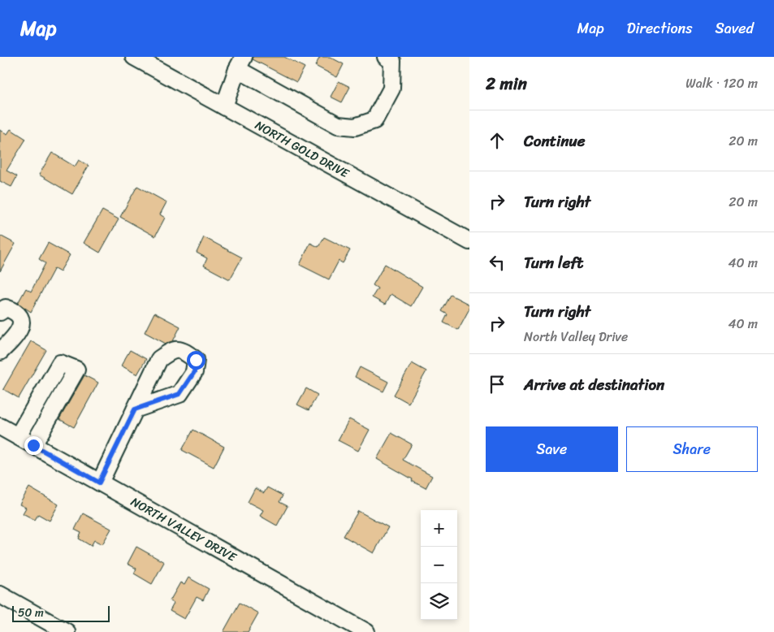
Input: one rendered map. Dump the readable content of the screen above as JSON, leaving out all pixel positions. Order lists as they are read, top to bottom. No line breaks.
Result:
{"streets":{"street":["NORTH GOLD DRIVE","NORTH VALLEY DRIVE"]},"scale_bar":"50 m","page":{"header":"Map","nav":["Map","Directions","Saved"],"heading":["2 min","Walk · 120 m"],"list":[["Continue","20 m"],["Turn right","20 m"],["Turn left","40 m"],["Turn right","North Valley Drive","40 m"],"Arrive at destination"],"buttons":["Save","Share"],"map_buttons":["+","−"],"scale":"50 m"}}
